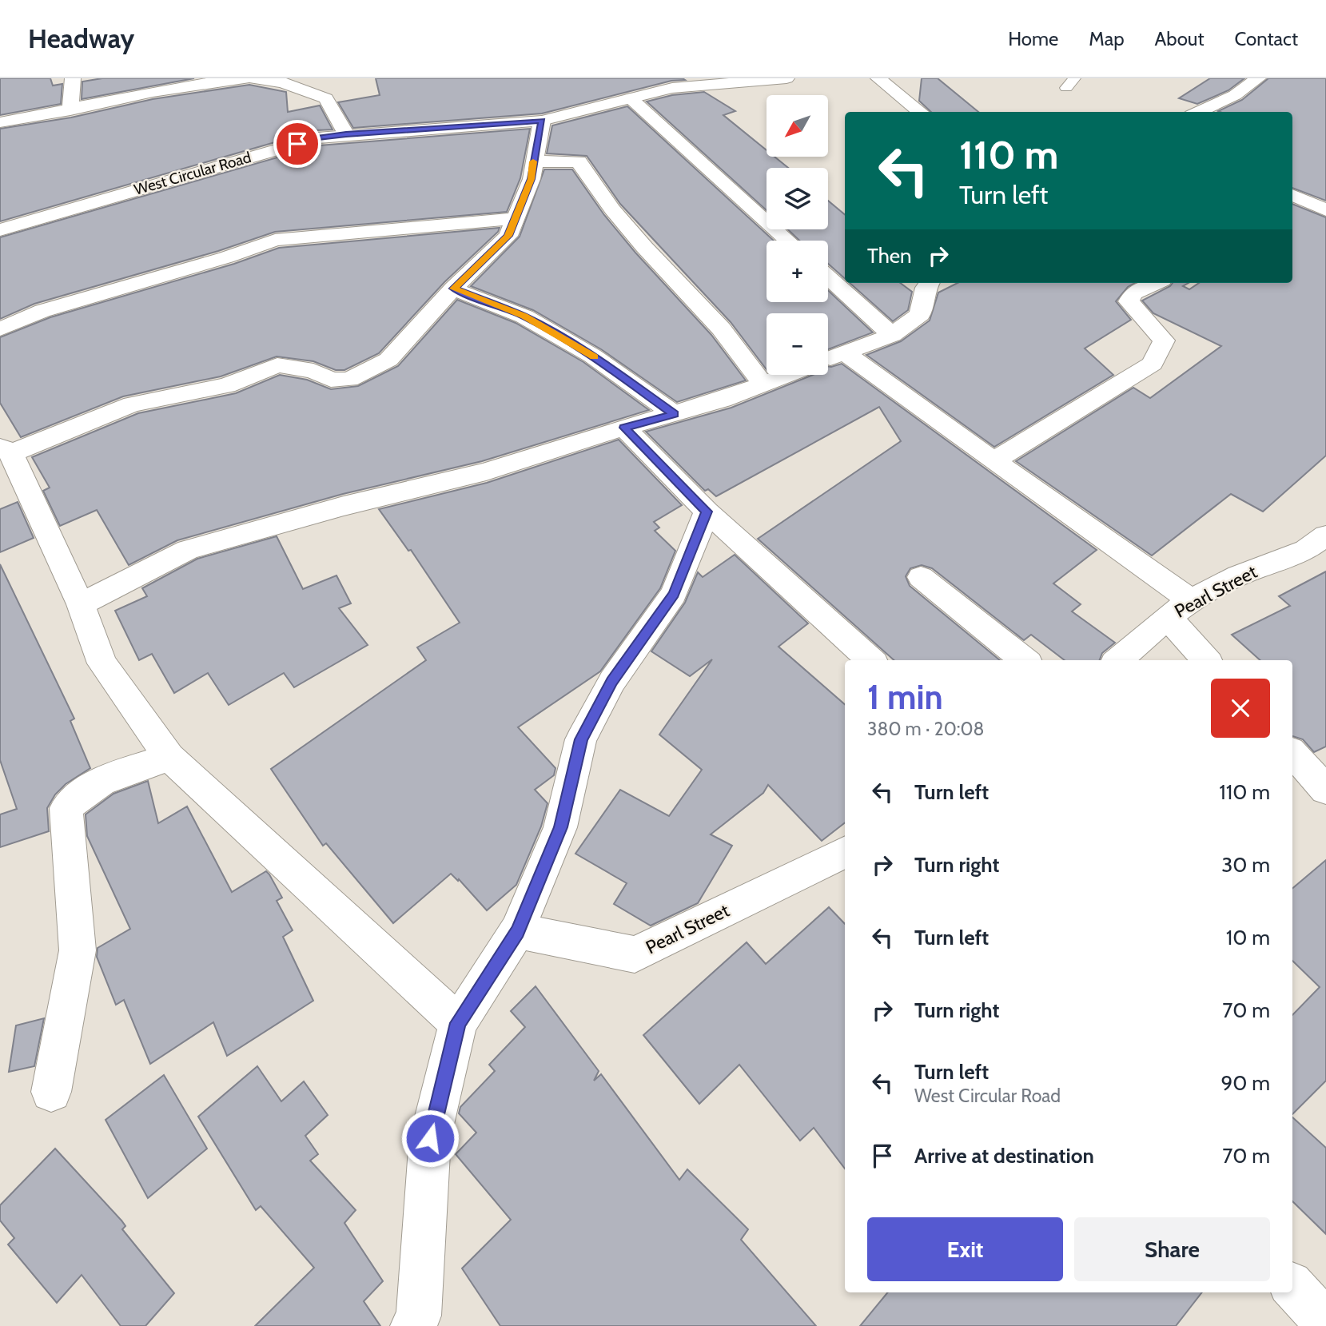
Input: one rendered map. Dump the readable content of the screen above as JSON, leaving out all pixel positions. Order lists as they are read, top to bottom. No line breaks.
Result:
{"streets":{"street":["West Circular Road","Pearl Street"]},"north":"bottom left","page":{"header":"Headway","nav":["Home","Map","About","Contact"],"map_buttons":["+","−"],"turn":["110 m","Turn left"],"then":"Then","heading":["1 min","380 m · 20:08"],"list":[{"name":"Turn left","value":"110 m"},{"name":"Turn right","value":"30 m"},{"name":"Turn left","value":"10 m"},{"name":"Turn right","value":"70 m"},{"name":"Turn left","note":"West Circular Road","value":"90 m"},{"name":"Arrive at destination","value":"70 m"}],"buttons":["Exit","Share"]}}
